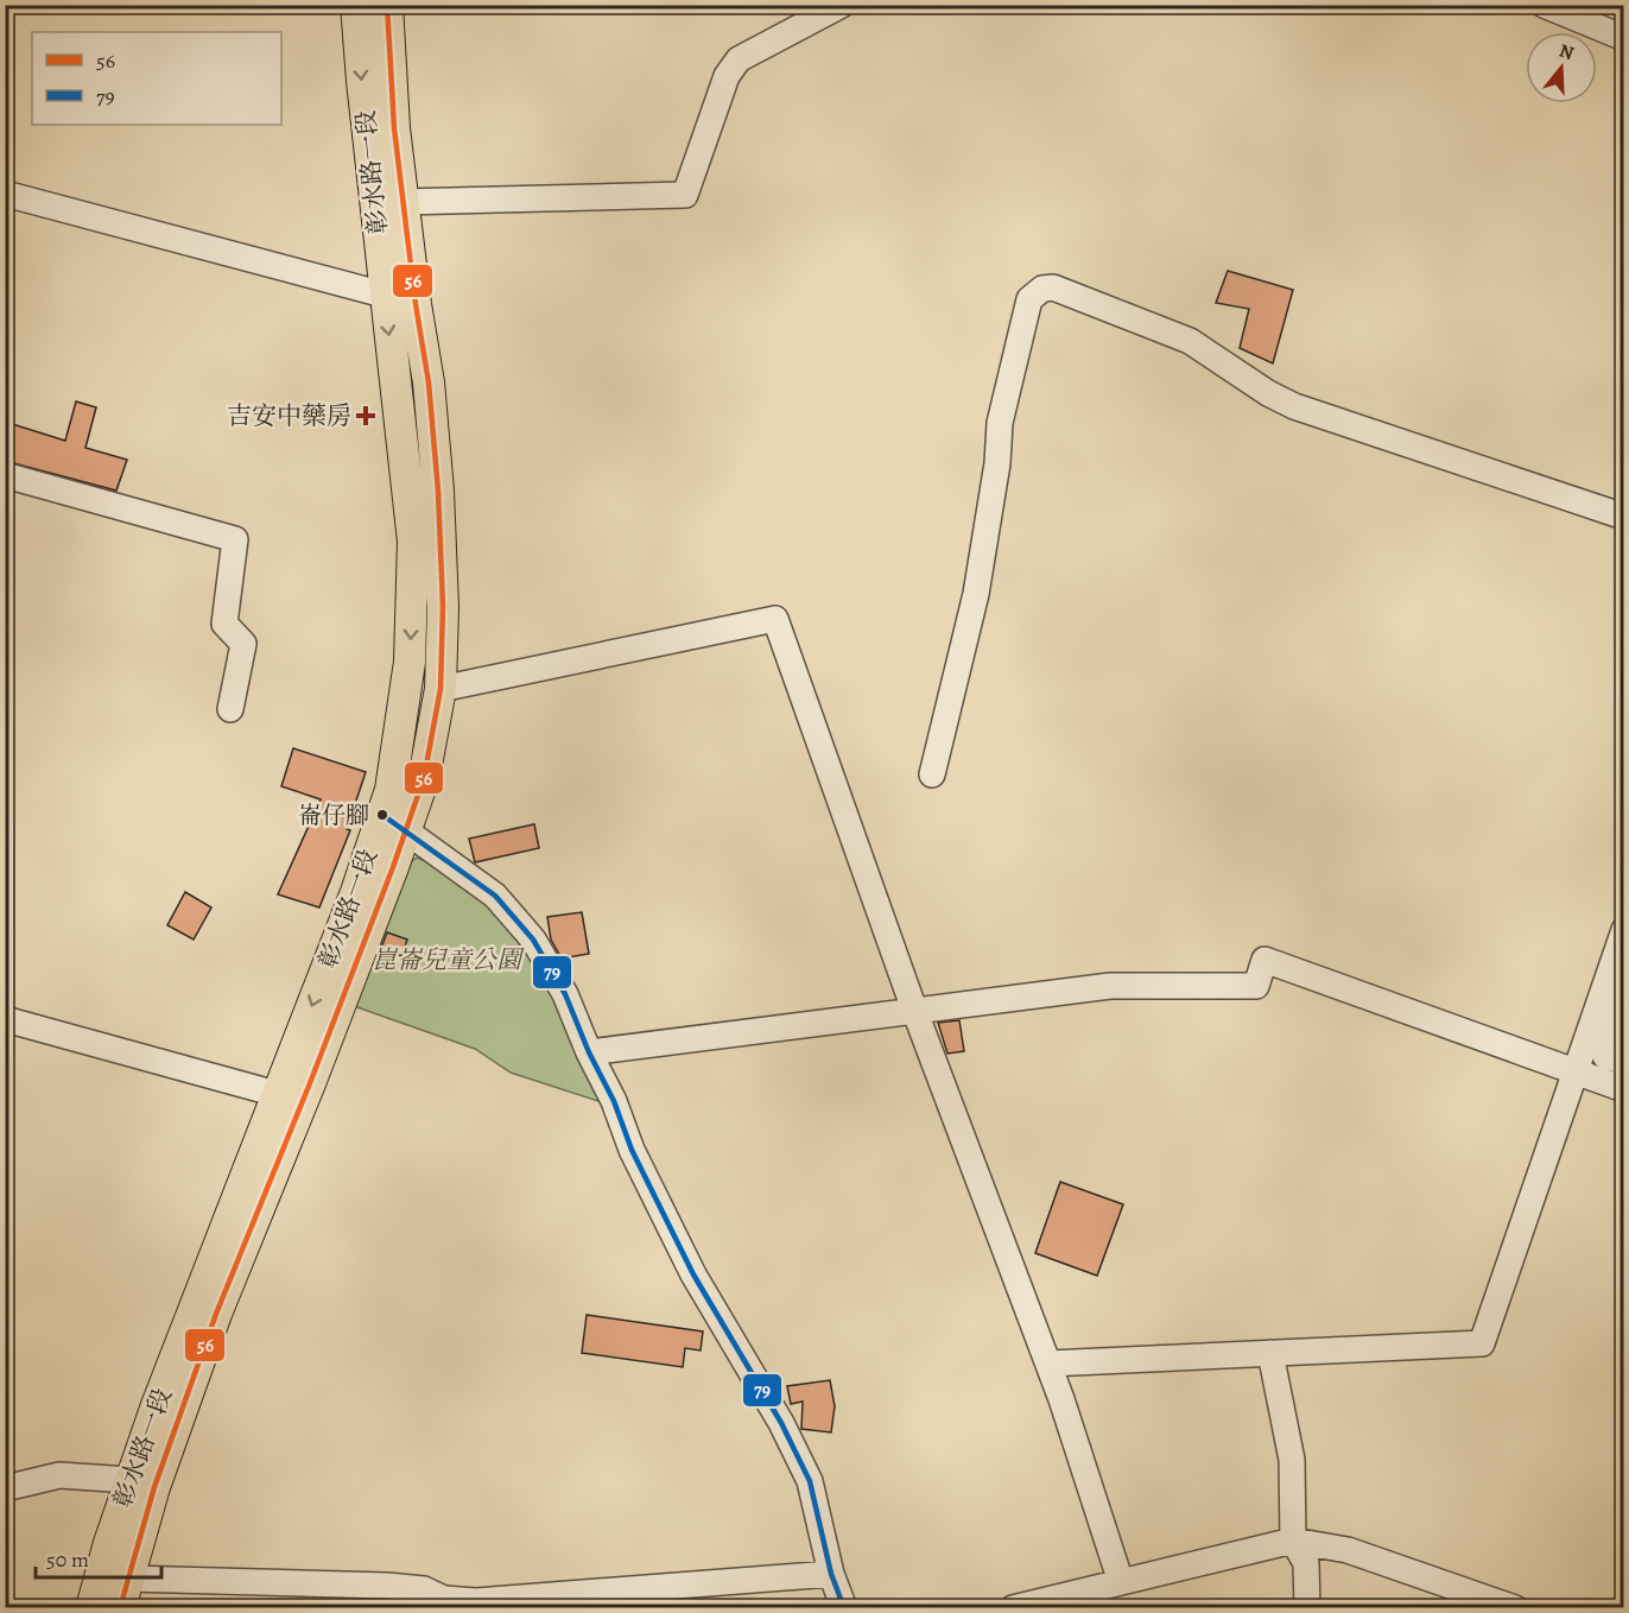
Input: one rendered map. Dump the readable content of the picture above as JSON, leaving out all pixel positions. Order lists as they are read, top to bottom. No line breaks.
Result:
{"streets":{"main road":["彰水路一段"]},"parks":["崑崙兒童公園"],"places":{"health":["吉安中藥房"],"other":["崙仔腳"]},"lines":["transit line 56","transit line 79"],"legend":["56","79"],"scale_bar":"50 m","north":"top"}
